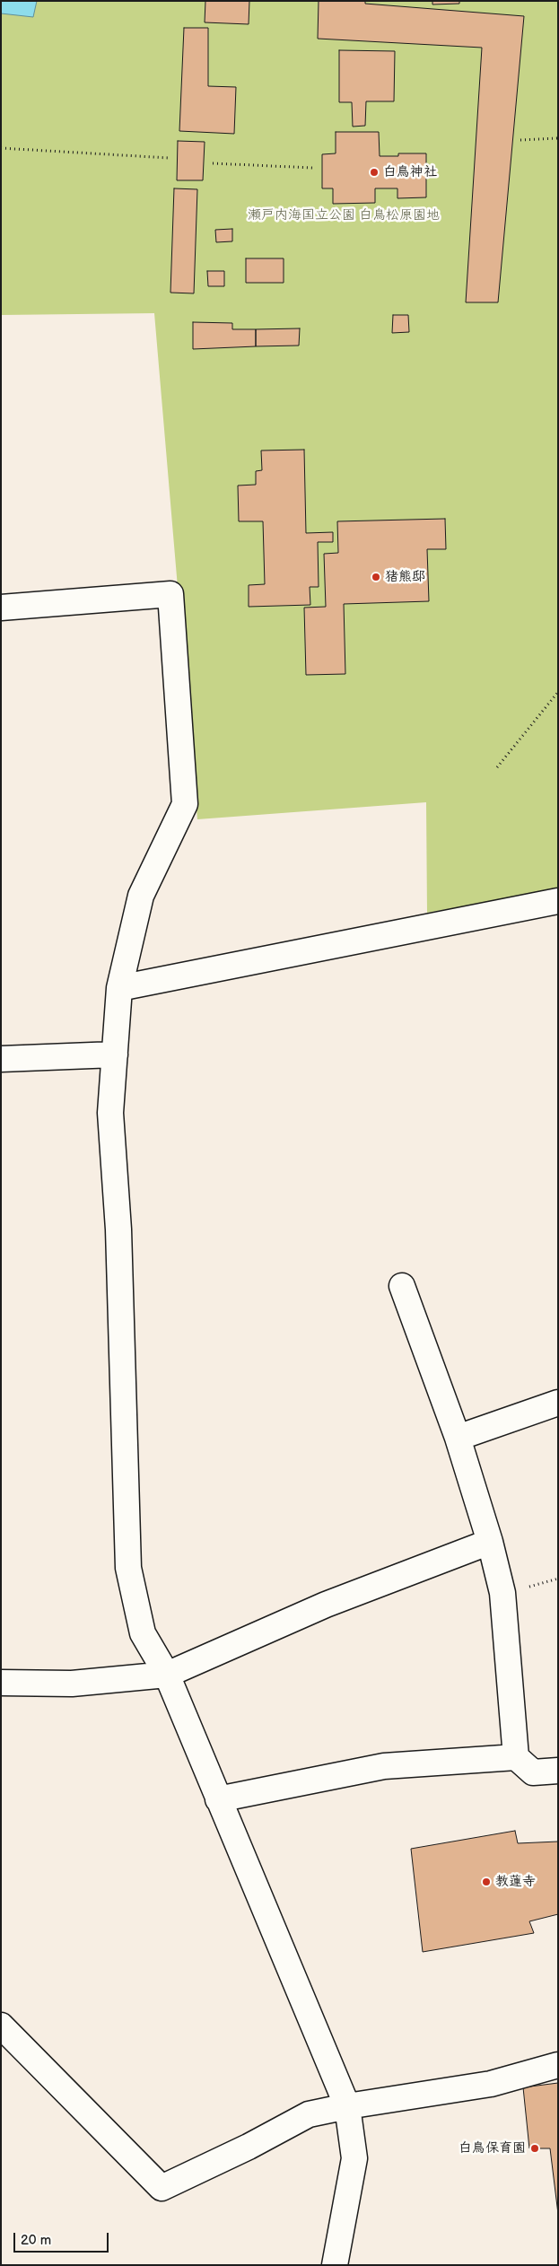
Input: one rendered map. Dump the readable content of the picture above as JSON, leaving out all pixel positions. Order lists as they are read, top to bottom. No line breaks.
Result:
{"parks":["瀬戸内海国立公園 白鳥松原園地"],"places":["白鳥神社","猪熊邸","教蓮寺","白鳥保育園"],"scale_bar":"20 m"}
